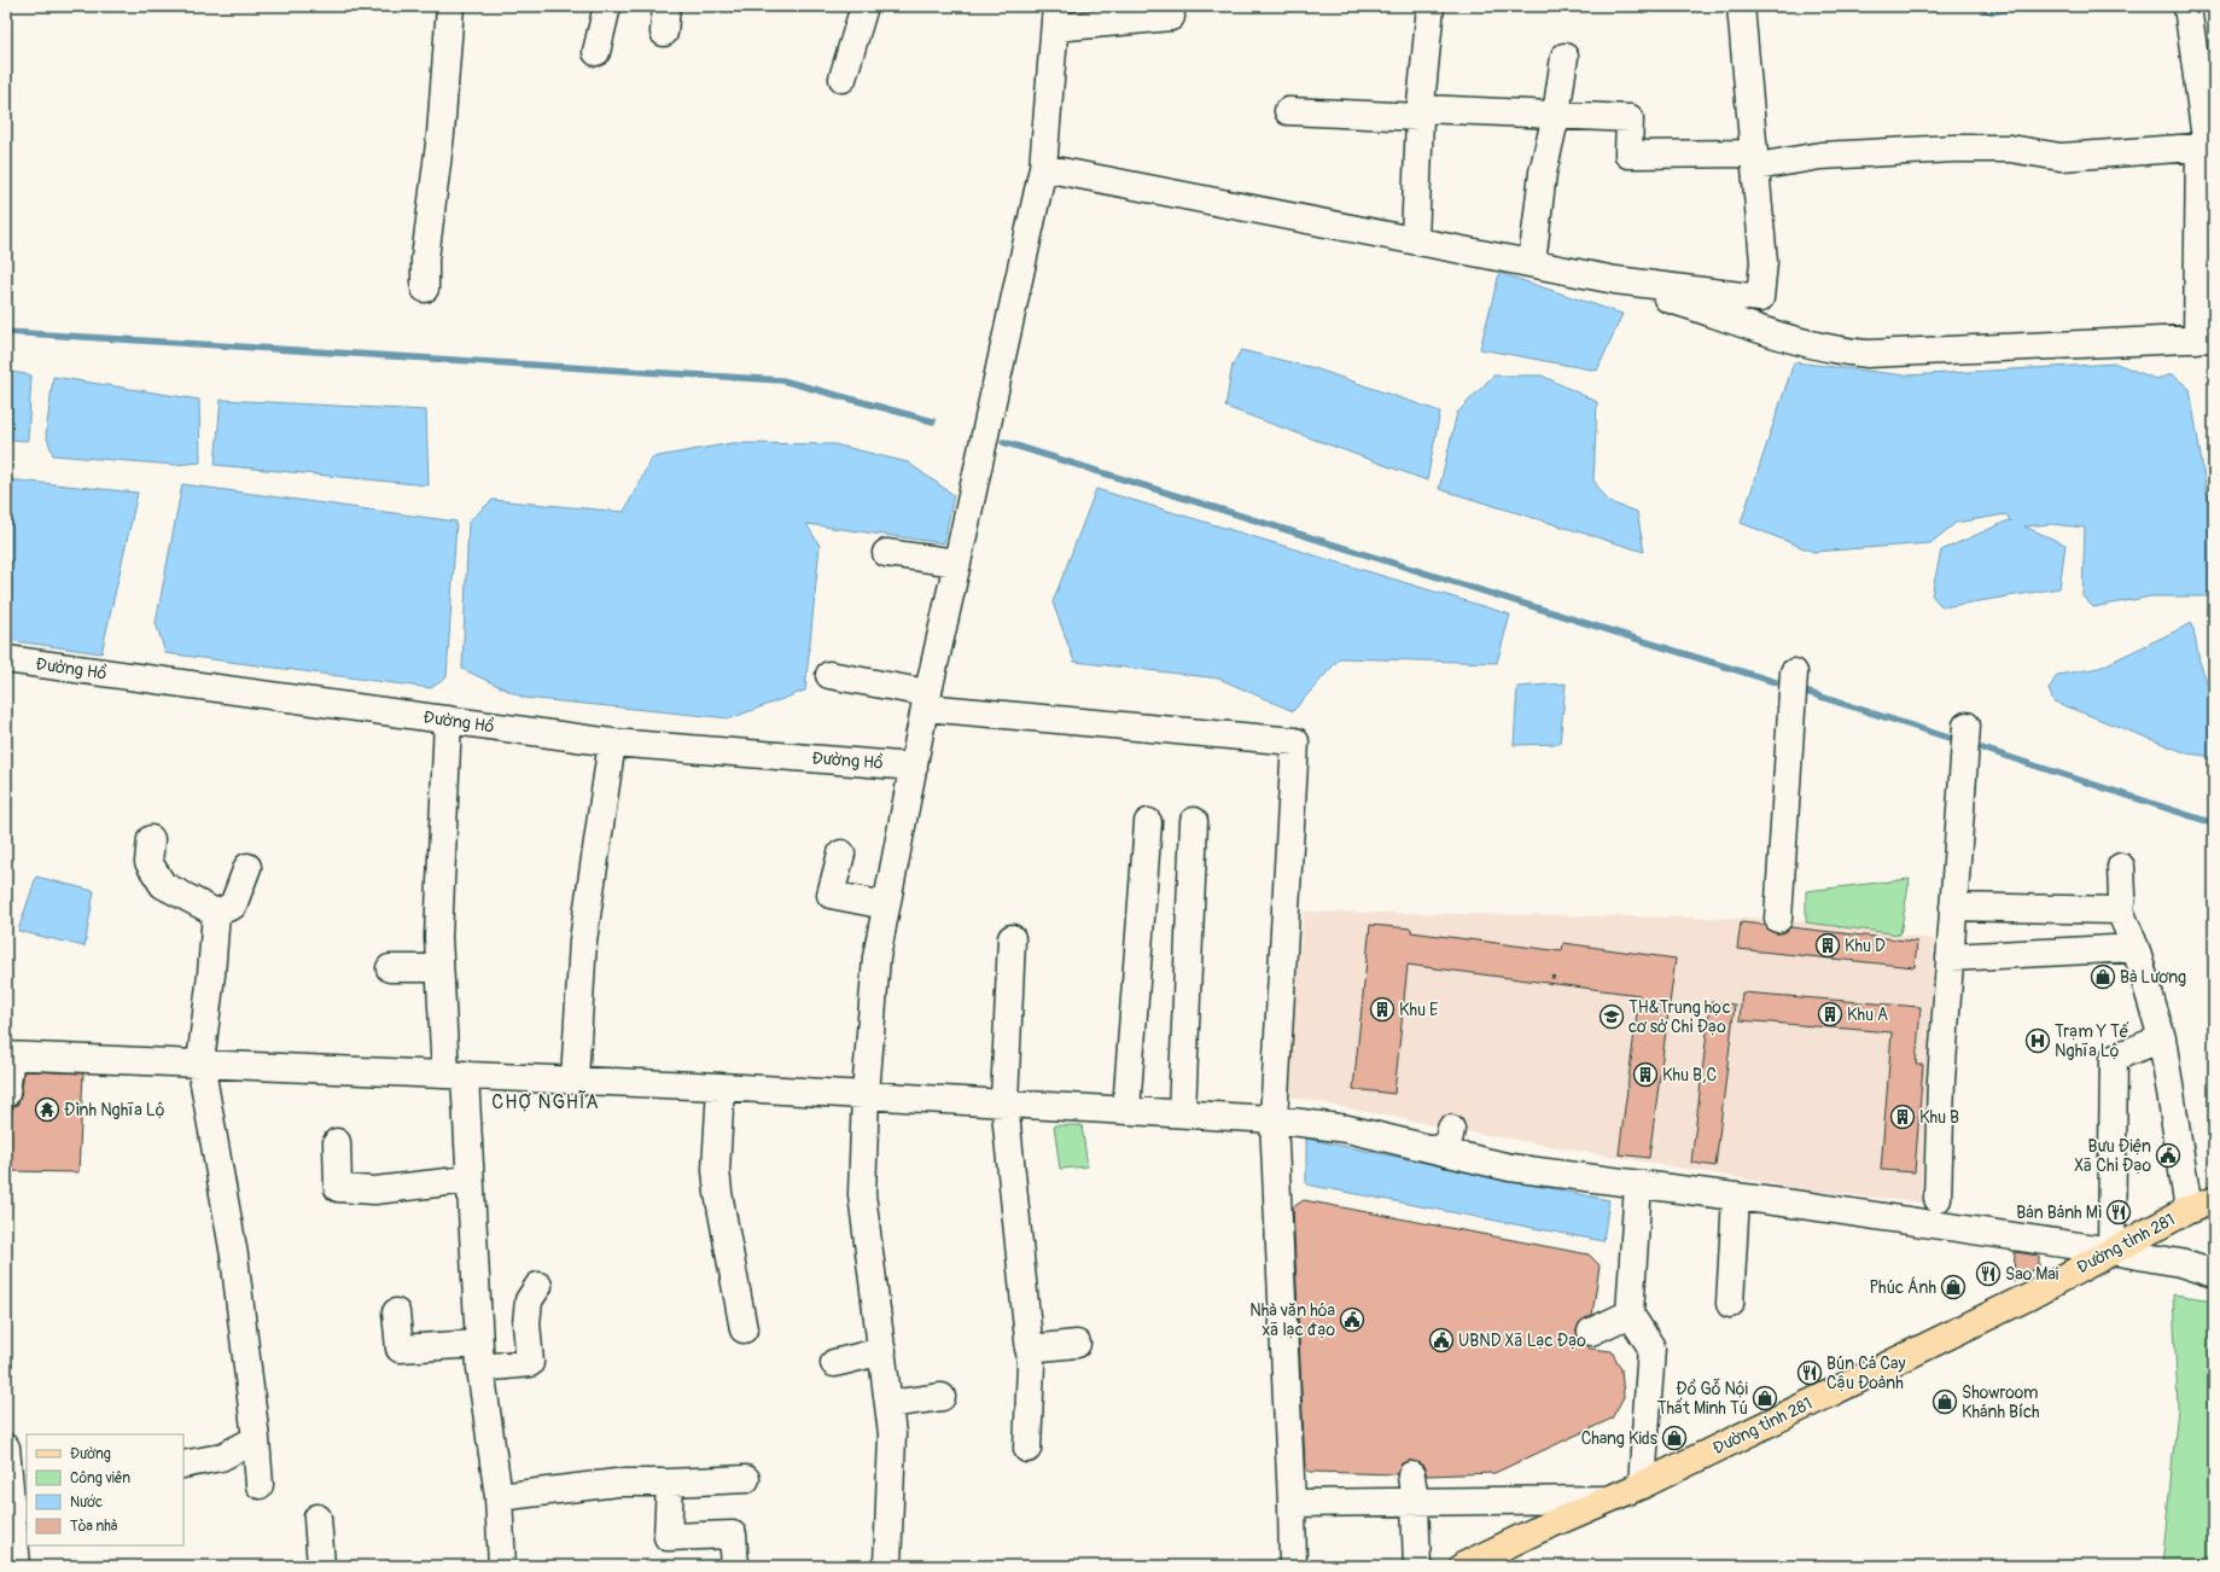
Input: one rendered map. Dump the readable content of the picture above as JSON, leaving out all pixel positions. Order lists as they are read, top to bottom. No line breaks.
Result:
{"streets":{"main road":["Đường tỉnh 281"],"street":["Đường Hồ"]},"districts":["CHỢ NGHĨA"],"places":{"building":["Khu D","Khu E","Khu A","Khu B,C","Khu B"],"shop":["Bà Lương","Phúc Ánh","Đồ Gỗ Nội Thất Minh Tú","Showroom Khánh Bích","Chang Kids"],"school or university":["TH&Trung học cơ sở Chỉ Đạo"],"hospital":["Trạm Y Tế Nghĩa Lộ"],"temple":["Đình Nghĩa Lộ"],"public building":["Bưu Điện Xã Chỉ Đạo","Nhà văn hóa xã lạc đạo","UBND Xã Lạc Đạo"],"restaurant":["Bán Bánh Mì","Sao Mai","Bún Cá Cay Cậu Đoành"]},"legend":["Đường","Công viên","Nước","Tòa nhà"]}
